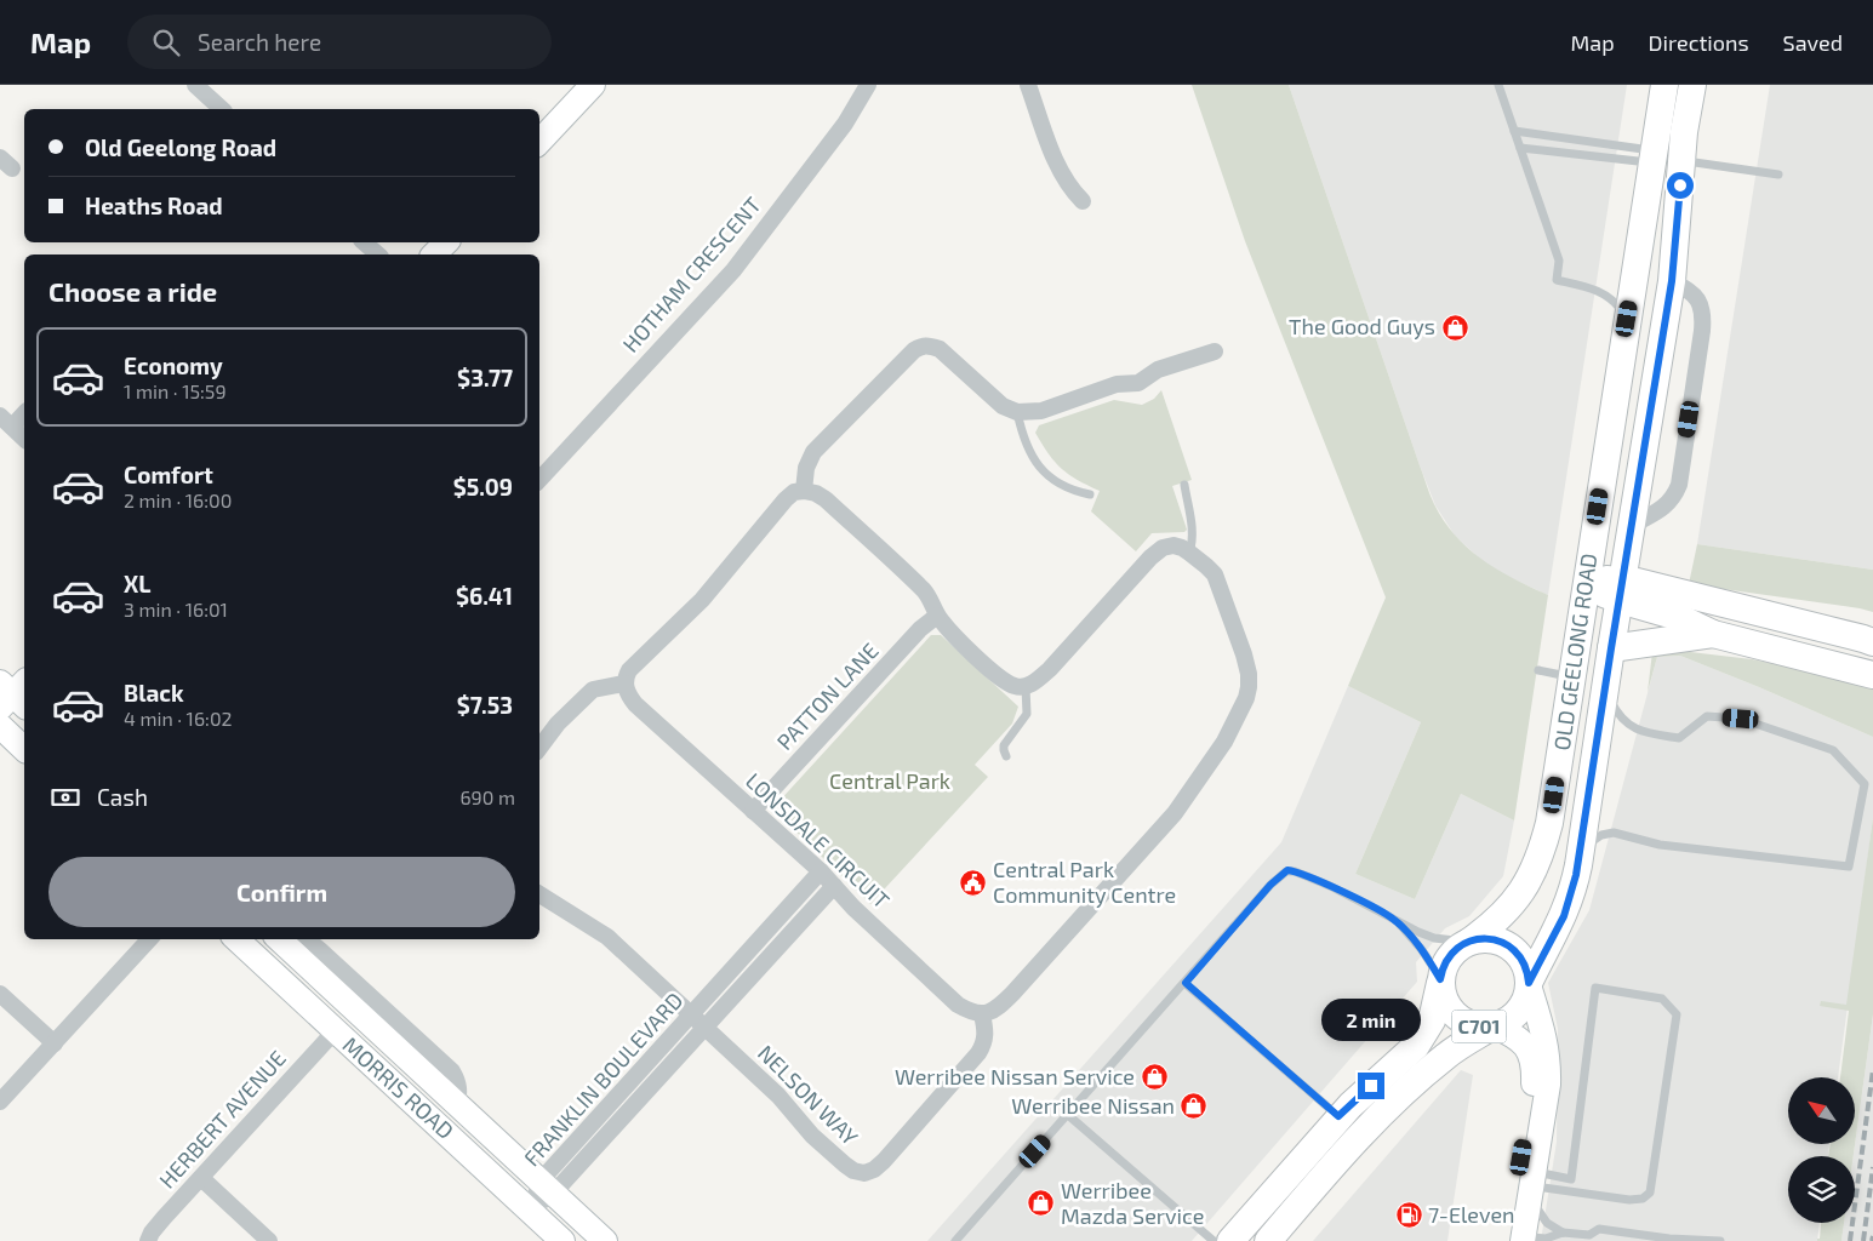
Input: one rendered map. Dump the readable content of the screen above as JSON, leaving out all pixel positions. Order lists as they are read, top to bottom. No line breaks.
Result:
{"streets":{"main road":["OLD GEELONG ROAD","C701"],"street":["HOTHAM CRESCENT","PATTON LANE","LONSDALE CIRCUIT","FRANKLIN BOULEVARD","MORRIS ROAD","NELSON WAY","HERBERT AVENUE"]},"crossings":[["OLD GEELONG ROAD","C701"],["PATTON LANE","LONSDALE CIRCUIT"],["LONSDALE CIRCUIT","FRANKLIN BOULEVARD"],["LONSDALE CIRCUIT","NELSON WAY"],["FRANKLIN BOULEVARD","MORRIS ROAD"],["FRANKLIN BOULEVARD","NELSON WAY"],["MORRIS ROAD","HERBERT AVENUE"]],"parks":["Central Park"],"places":{"shop":["The Good Guys","Werribee Nissan Service","Werribee Nissan","Werribee Mazda Service"],"public building":["Central Park Community Centre"],"fuel station":["7-Eleven"]},"north":"top left","page":{"header":"Map","search":"Search here","nav":["Map","Directions","Saved"],"banner":["Old Geelong Road","Heaths Road"],"heading":"Choose a ride","list":[{"name":"Economy","note":"1 min · 15:59","value":"$3.77"},{"name":"Comfort","note":"2 min · 16:00","value":"$5.09"},{"name":"XL","note":"3 min · 16:01","value":"$6.41"},{"name":"Black","note":"4 min · 16:02","value":"$7.53"}],"pay":["Cash","690 m"],"buttons":"Confirm","bubble":"2 min"}}
